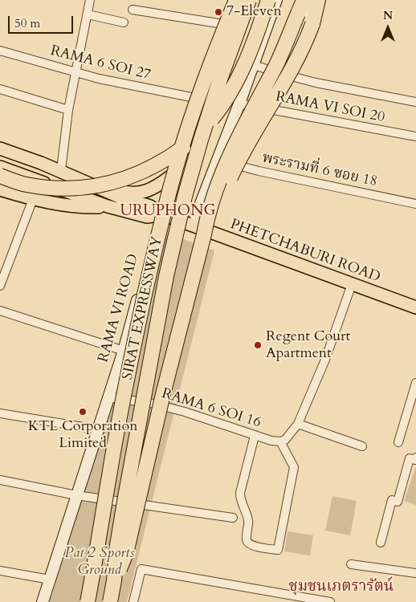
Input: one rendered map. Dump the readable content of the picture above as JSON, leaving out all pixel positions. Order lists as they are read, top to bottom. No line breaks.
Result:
{"streets":{"highway":["SIRAT EXPRESSWAY"],"main road":["PHETCHABURI ROAD","RAMA VI ROAD"],"street":["RAMA 6 SOI 27","RAMA VI SOI 20","พระรามที่ 6 ซอย 18","RAMA 6 SOI 16"]},"crossings":[["RAMA 6 SOI 27","RAMA VI ROAD"],["PHETCHABURI ROAD","RAMA VI ROAD"],["RAMA VI ROAD","SIRAT EXPRESSWAY"],["RAMA VI ROAD","RAMA 6 SOI 16"]],"districts":["URUPHONG","ชุมชนเภตรารัตน์"],"parks":["Pat 2 Sports Ground"],"places":["7-Eleven","Regent Court Apartment","KTL Corporation Limited"],"scale_bar":"50 m","north":"top"}
